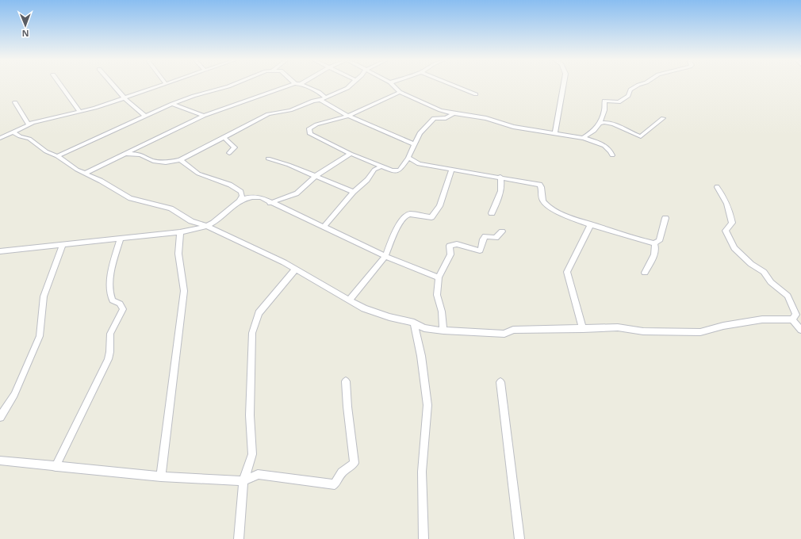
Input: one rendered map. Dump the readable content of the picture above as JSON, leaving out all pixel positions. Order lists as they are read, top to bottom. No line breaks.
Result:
{"north":"bottom"}
